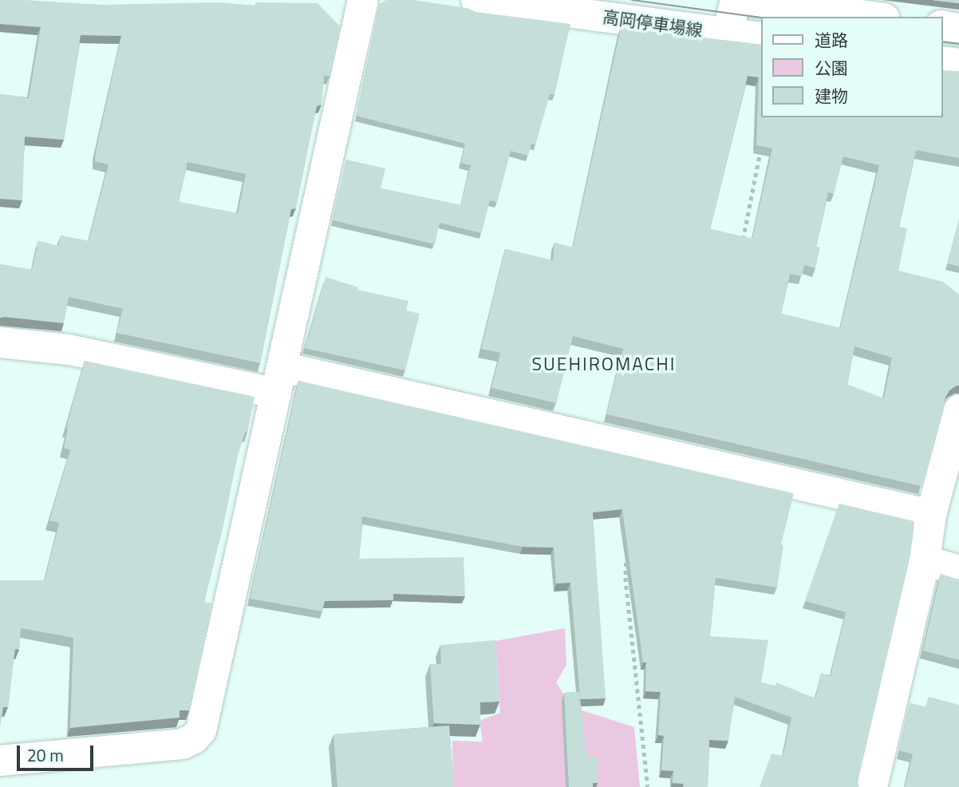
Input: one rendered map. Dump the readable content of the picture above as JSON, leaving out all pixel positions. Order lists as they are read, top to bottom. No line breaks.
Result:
{"streets":{"street":["高岡停車場線"]},"districts":["SUEHIROMACHI"],"legend":["道路","公園","建物"],"scale_bar":"20 m"}
